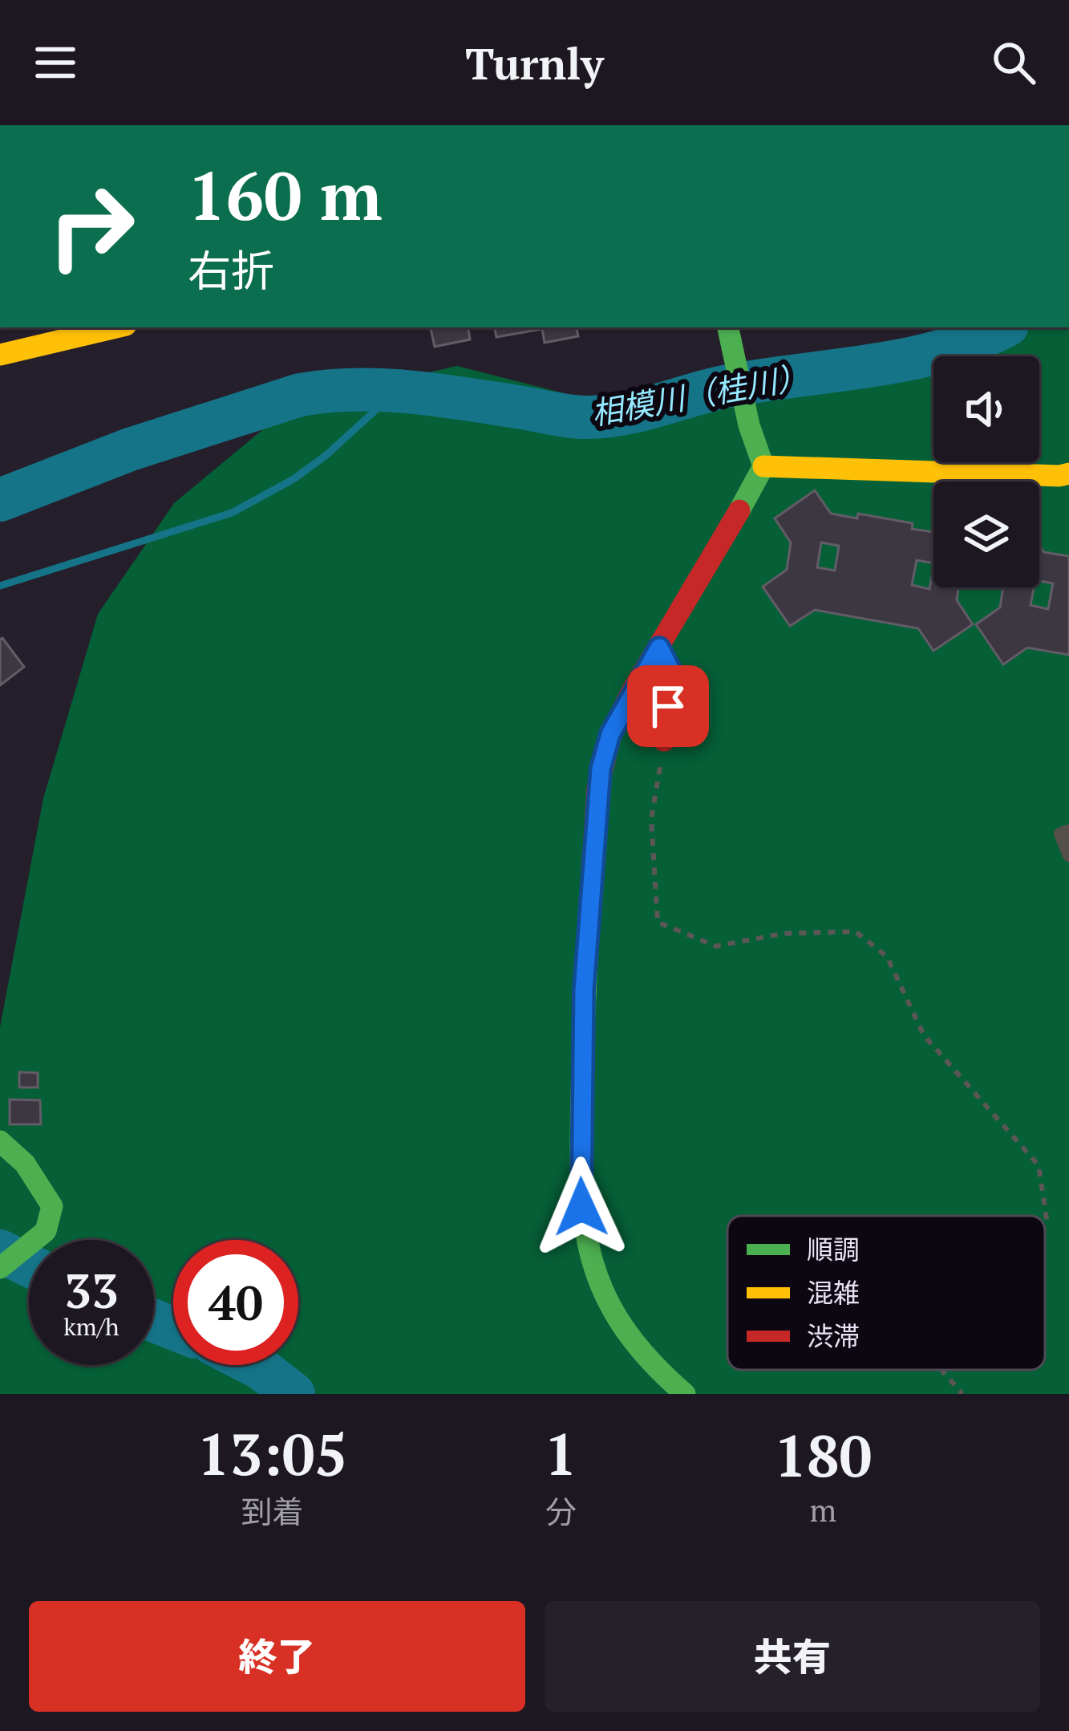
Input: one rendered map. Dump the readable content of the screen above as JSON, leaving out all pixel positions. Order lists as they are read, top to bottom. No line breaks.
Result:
{"water":["相模川（桂川）"],"legend":["順調","混雑","渋滞"],"page":{"header":"Turnly","turn":["160 m","右折"],"speed":"33 km/h","limit":"40","eta":["13:05","到着","1","分","180","m"],"buttons":["終了","共有"]}}
